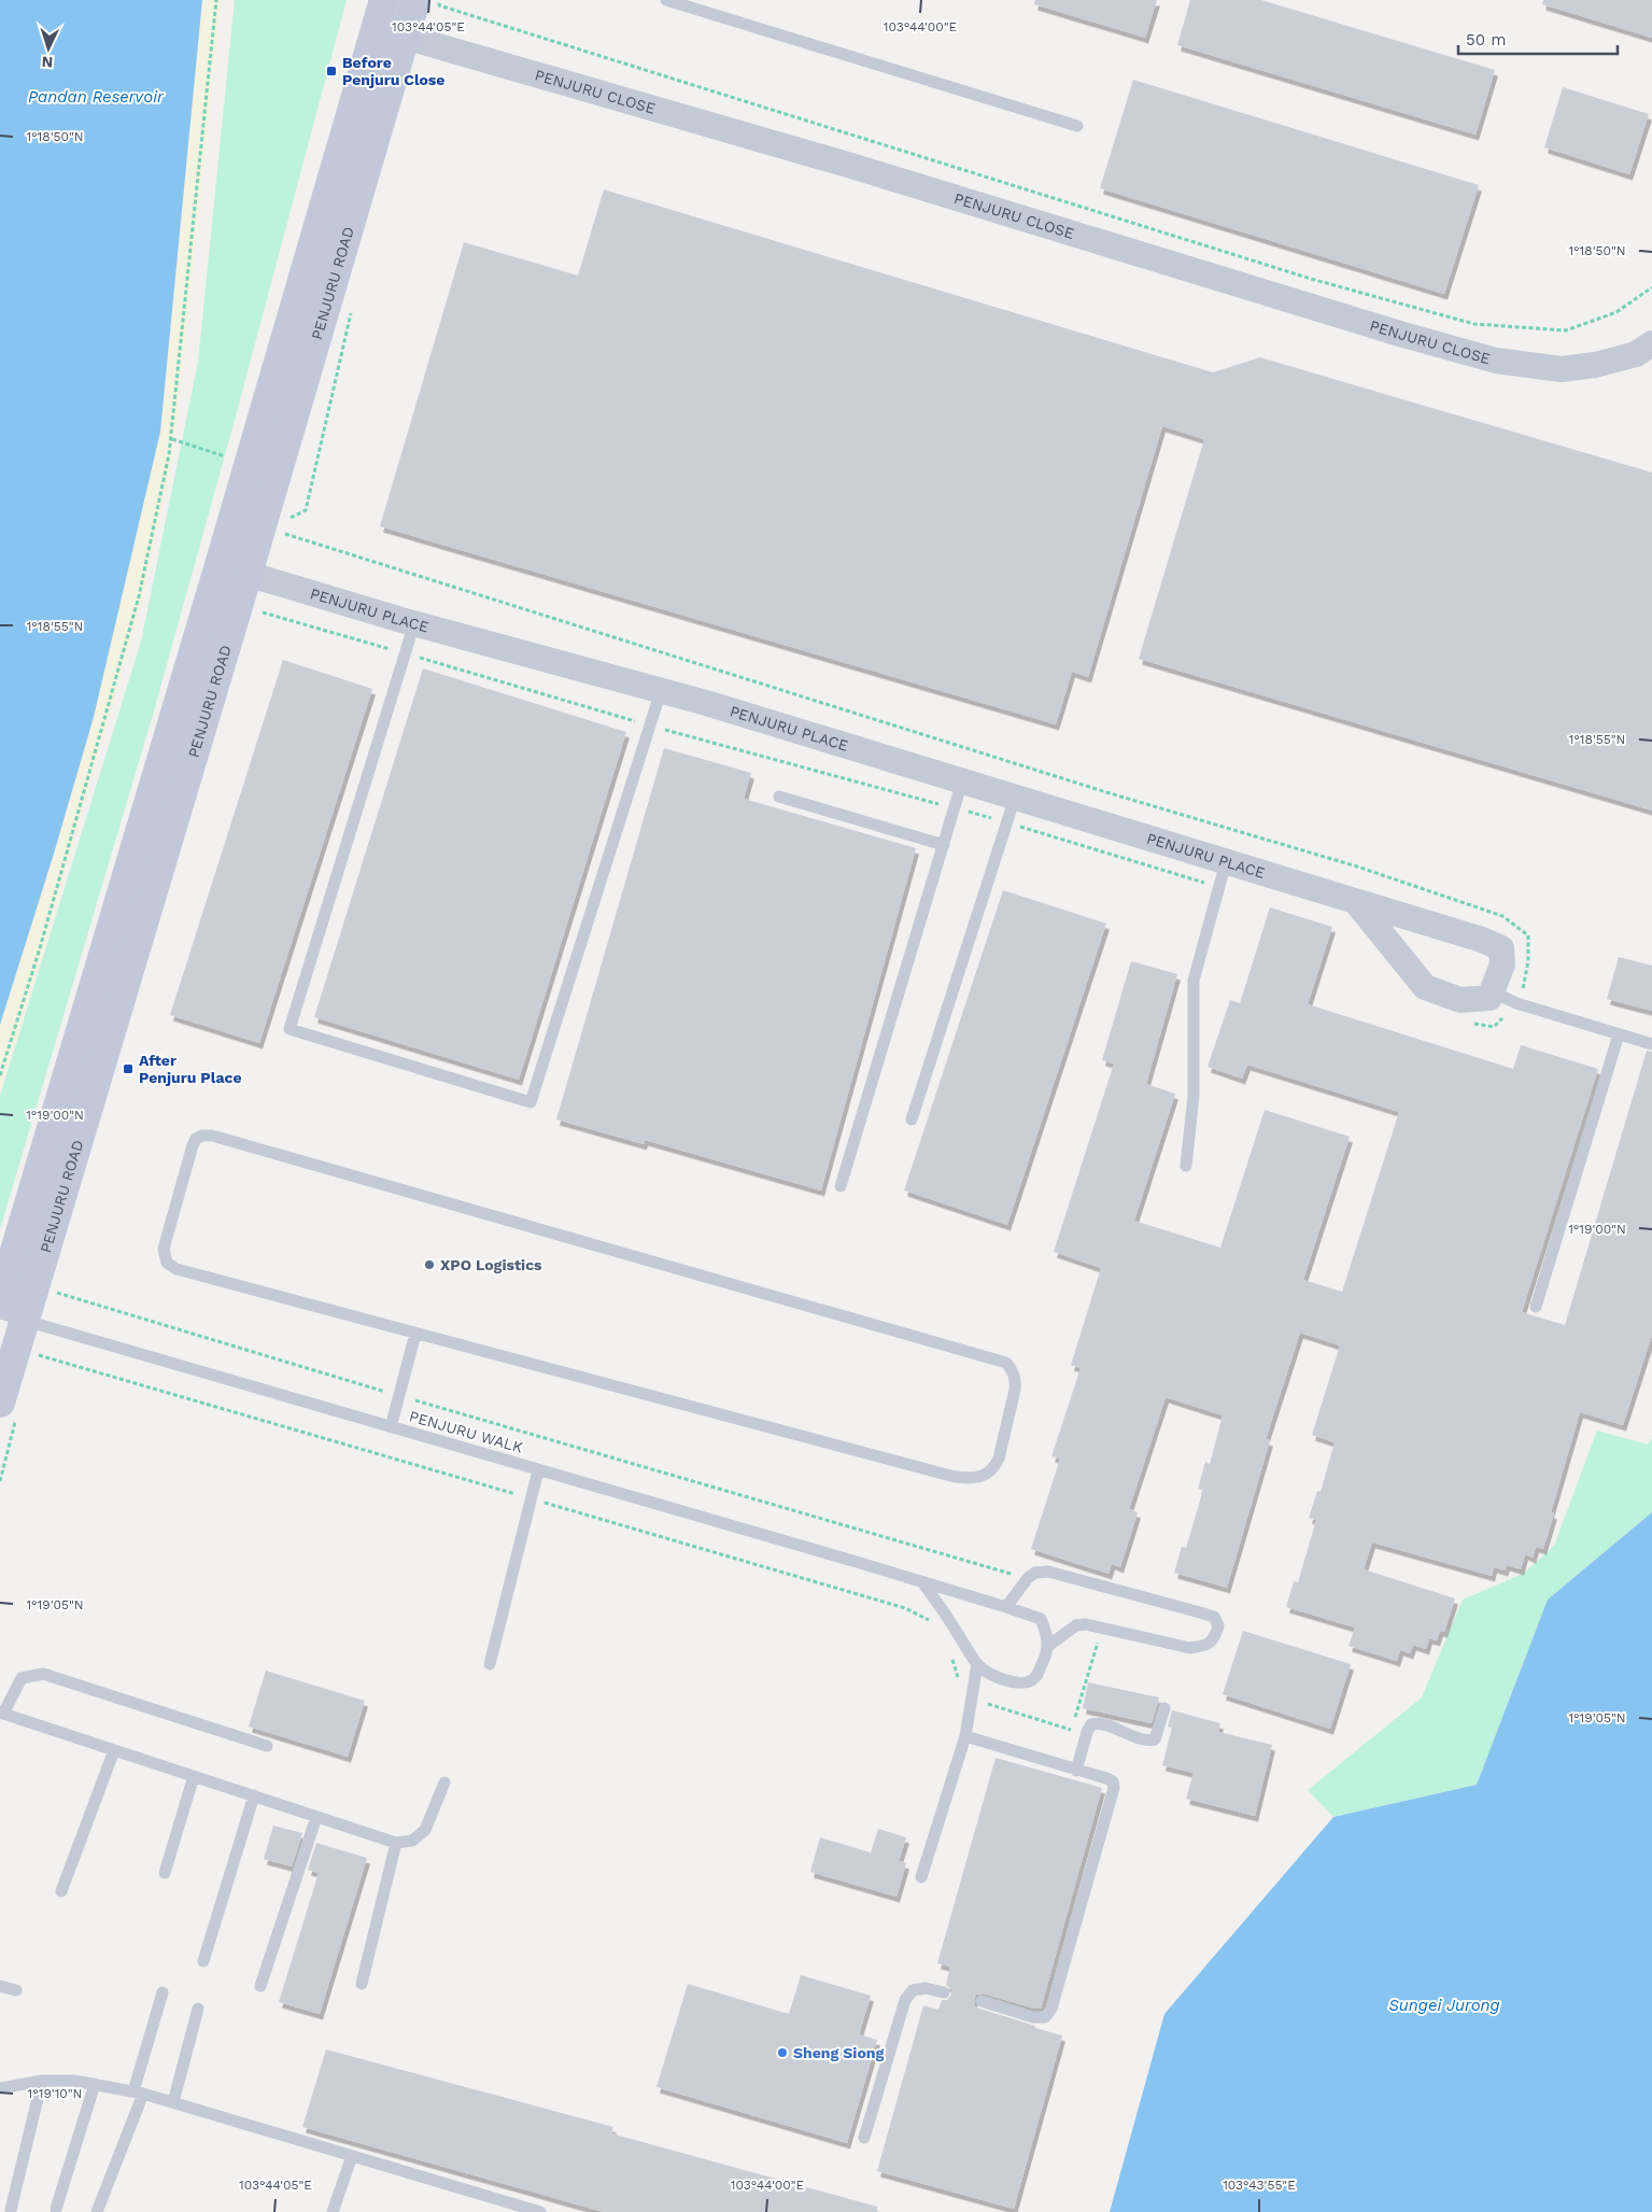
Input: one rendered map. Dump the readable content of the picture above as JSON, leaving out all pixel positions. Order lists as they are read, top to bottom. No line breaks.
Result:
{"streets":{"main road":["PENJURU ROAD"],"street":["PENJURU CLOSE","PENJURU PLACE"],"lane":["PENJURU WALK"]},"crossings":[["PENJURU CLOSE","PENJURU ROAD"],["PENJURU ROAD","PENJURU PLACE"],["PENJURU ROAD","PENJURU WALK"]],"water":["Pandan Reservoir","Sungei Jurong"],"places":{"transit":["Before Penjuru Close","After Penjuru Place"],"other":["XPO Logistics","Sheng Siong"]},"scale_bar":"50 m","north":"bottom","coordinates":["103°44'05\"E","103°44'00\"E","1°18'50\"N","1°18'55\"N","1°19'00\"N","1°19'05\"N","1°19'10\"N","103°43'55\"E"]}
